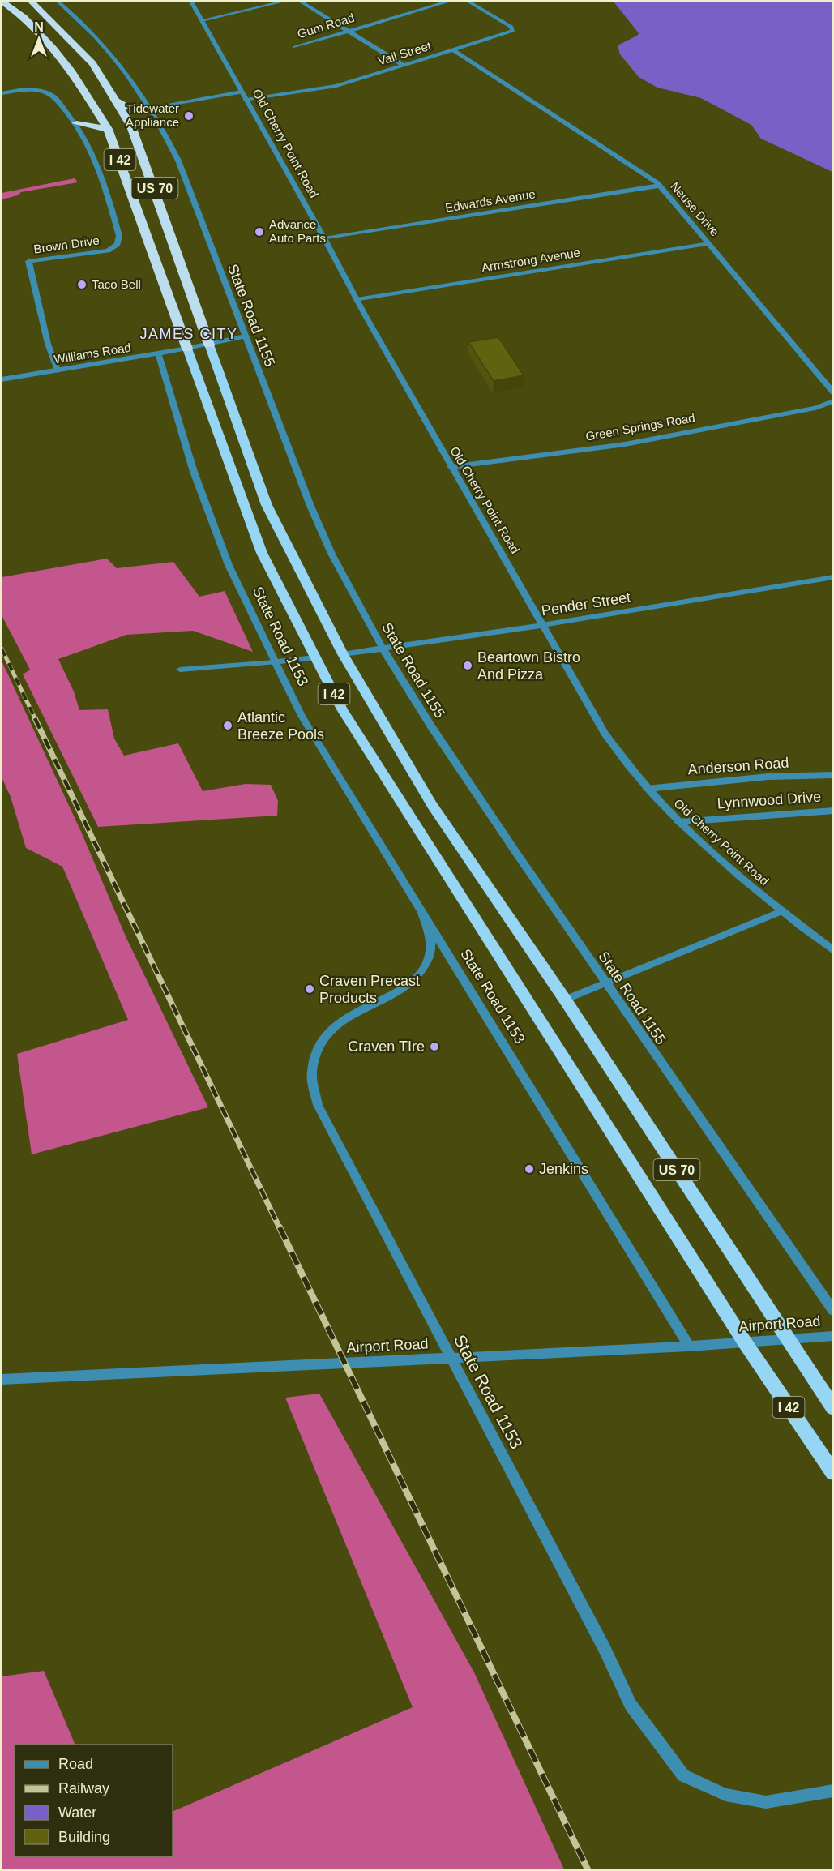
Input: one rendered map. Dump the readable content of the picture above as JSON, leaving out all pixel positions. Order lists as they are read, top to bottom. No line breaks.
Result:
{"streets":{"highway":["I 42","US 70"],"street":["Gum Road","Vail Street","Old Cherry Point Road","Edwards Avenue","Neuse Drive","Brown Drive","Armstrong Avenue","State Road 1155","Williams Road","Green Springs Road","Pender Street","State Road 1153","Anderson Road","Lynnwood Drive","Airport Road"]},"crossings":[["Vail Street","Old Cherry Point Road"],["Vail Street","Neuse Drive"],["Old Cherry Point Road","Edwards Avenue"],["Old Cherry Point Road","Armstrong Avenue"],["Old Cherry Point Road","Green Springs Road"],["Old Cherry Point Road","Pender Street"],["Old Cherry Point Road","Anderson Road"],["Old Cherry Point Road","Lynnwood Drive"],["I 42","Williams Road"],["I 42","Airport Road"],["US 70","Williams Road"],["US 70","Pender Street"],["US 70","Airport Road"],["Edwards Avenue","Neuse Drive"],["Neuse Drive","Armstrong Avenue"],["Brown Drive","Williams Road"],["State Road 1155","Williams Road"],["State Road 1155","Pender Street"],["Williams Road","State Road 1153"],["State Road 1153","Airport Road"]],"districts":["JAMES CITY"],"places":["Tidewater Appliance","Advance Auto Parts","Taco Bell","Beartown Bistro And Pizza","Atlantic Breeze Pools","Craven Precast Products","Craven TIre","Jenkins"],"legend":["Road","Railway","Water","Building"],"north":"top"}
